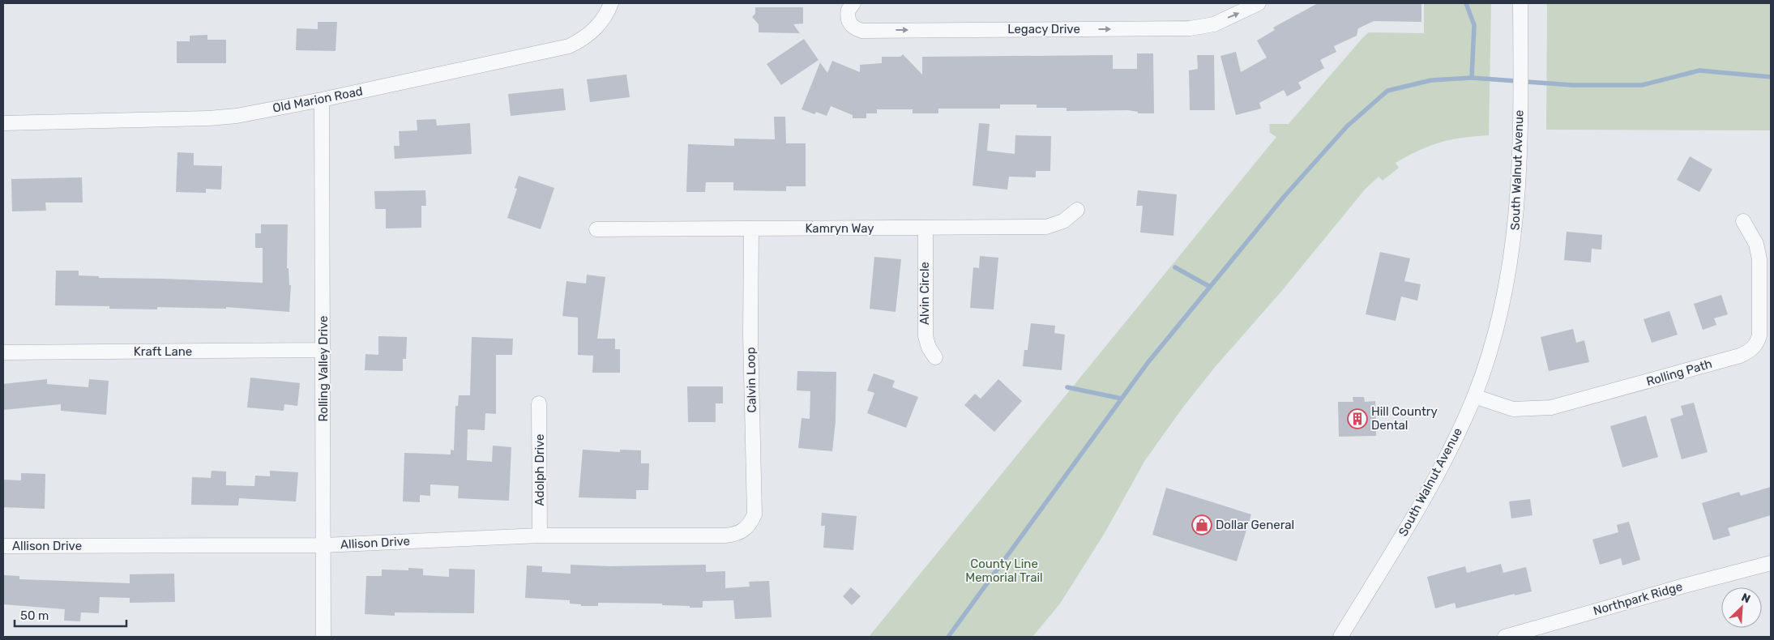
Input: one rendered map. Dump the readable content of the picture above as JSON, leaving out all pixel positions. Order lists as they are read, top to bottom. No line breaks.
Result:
{"streets":{"street":["Legacy Drive","Old Marion Road","South Walnut Avenue","Kamryn Way","Alvin Circle","Kraft Lane","Rolling Valley Drive","Rolling Path","Calvin Loop","Adolph Drive","Allison Drive","Northpark Ridge"]},"crossings":[["Old Marion Road","Rolling Valley Drive"],["South Walnut Avenue","Rolling Path"],["Kamryn Way","Alvin Circle"],["Kamryn Way","Calvin Loop"],["Kraft Lane","Rolling Valley Drive"],["Rolling Valley Drive","Allison Drive"],["Calvin Loop","Allison Drive"],["Adolph Drive","Allison Drive"]],"one_way":["Legacy Drive"],"parks":["County Line Memorial Trail"],"places":{"building":["Hill Country Dental"],"shop":["Dollar General"]},"scale_bar":"50 m","north":"top right"}
